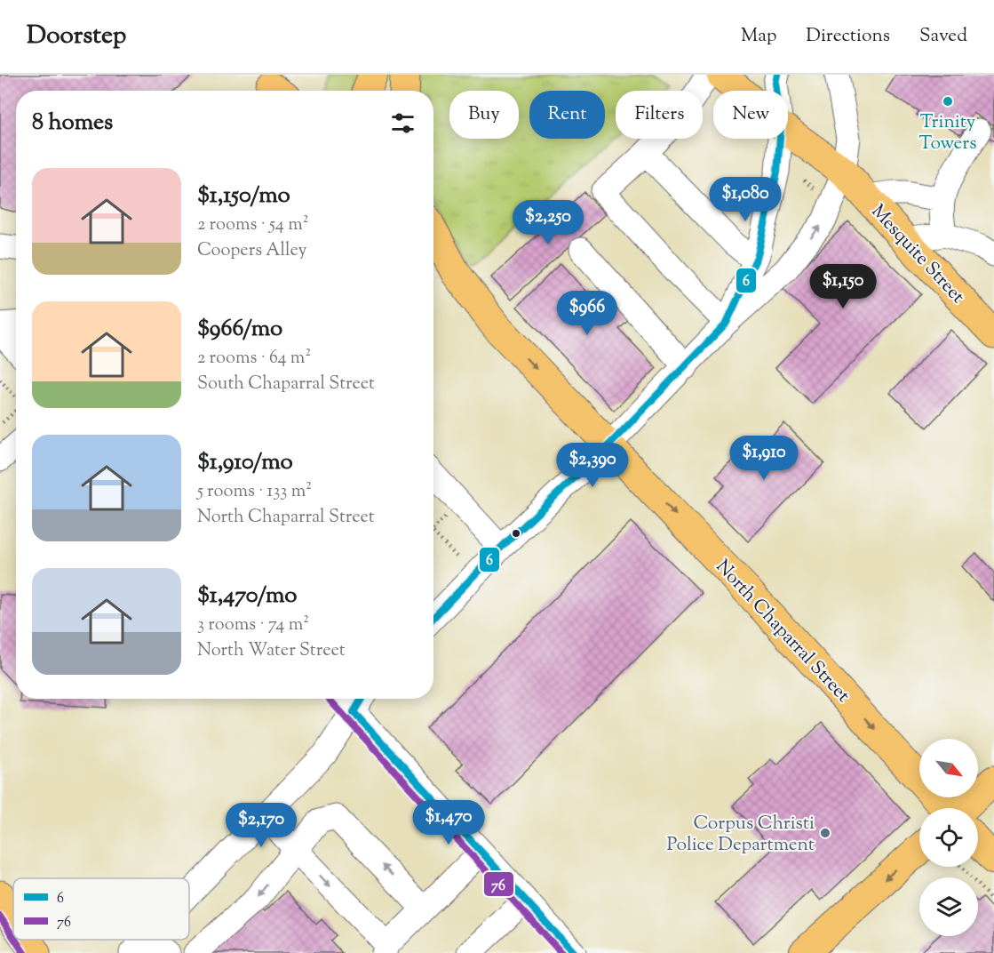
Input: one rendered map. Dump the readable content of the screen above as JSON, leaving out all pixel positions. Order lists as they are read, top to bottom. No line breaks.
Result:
{"streets":{"main road":["Mesquite Street","North Chaparral Street"]},"one_way":["North Chaparral Street"],"places":["Trinity Towers","Corpus Christi Police Department"],"lines":["transit line 6","transit line 76"],"legend":["6","76"],"north":"bottom right","page":{"header":"Doorstep","nav":["Map","Directions","Saved"],"chip":["Buy","Rent","Filters","New"],"heading":"8 homes","list":[{"name":"$1,150/mo","note":"2 rooms · 54 m² · Coopers Alley"},{"name":"$966/mo","note":"2 rooms · 64 m² · South Chaparral Street"},{"name":"$1,910/mo","note":"5 rooms · 133 m² · North Chaparral Street"},{"name":"$1,470/mo","note":"3 rooms · 74 m² · North Water Street"}],"price":["$1,080","$2,250","$1,150","$966","$1,910","$2,390","$1,470","$2,170"]}}
